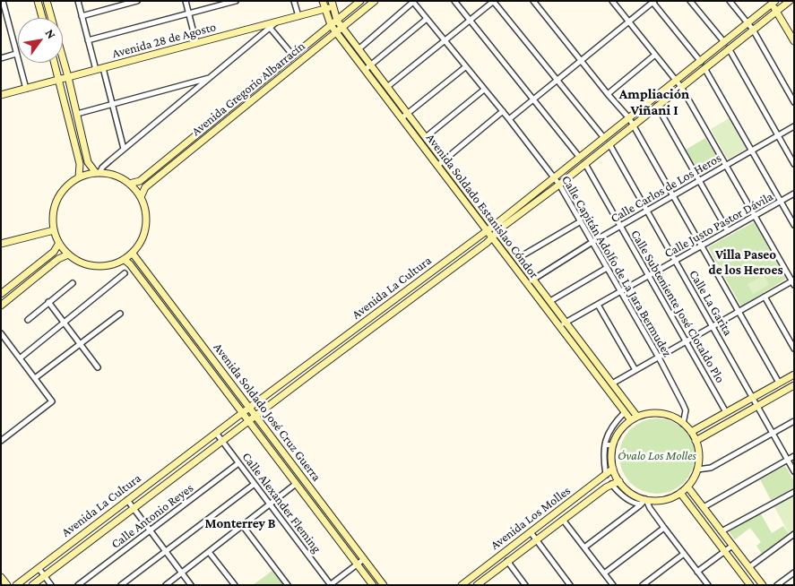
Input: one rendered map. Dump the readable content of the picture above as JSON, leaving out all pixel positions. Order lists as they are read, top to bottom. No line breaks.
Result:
{"streets":{"street":["Avenida 28 de Agosto","Avenida Gregorio Albarracín","Calle Carlos de Los Heros","Avenida Soldado Estanislao Cóndor","Calle Justo Pastor Dávila","Calle Capitán Adolfo de La Jara Bermudez","Avenida La Cultura","Calle La Garita","Calle Subteniente José Clotaldo Plo","Avenida Soldado José Cruz Guerra","Calle Alexander Fleming","Calle Antonio Reyes","Avenida Los Molles"]},"crossings":[["Avenida 28 de Agosto","Avenida Soldado Estanislao Cóndor"],["Avenida Gregorio Albarracín","Avenida Soldado Estanislao Cóndor"],["Avenida Gregorio Albarracín","Avenida Soldado José Cruz Guerra"],["Calle Carlos de Los Heros","Avenida Soldado Estanislao Cóndor"],["Calle Carlos de Los Heros","Calle Capitán Adolfo de La Jara Bermudez"],["Calle Carlos de Los Heros","Calle La Garita"],["Calle Carlos de Los Heros","Calle Subteniente José Clotaldo Plo"],["Avenida Soldado Estanislao Cóndor","Calle Justo Pastor Dávila"],["Avenida Soldado Estanislao Cóndor","Calle Capitán Adolfo de La Jara Bermudez"],["Avenida Soldado Estanislao Cóndor","Avenida La Cultura"],["Avenida Soldado Estanislao Cóndor","Avenida Los Molles"],["Calle Justo Pastor Dávila","Calle Capitán Adolfo de La Jara Bermudez"],["Calle Justo Pastor Dávila","Calle La Garita"],["Calle Justo Pastor Dávila","Calle Subteniente José Clotaldo Plo"],["Calle Capitán Adolfo de La Jara Bermudez","Avenida La Cultura"],["Calle Capitán Adolfo de La Jara Bermudez","Avenida Los Molles"],["Avenida La Cultura","Calle La Garita"],["Avenida La Cultura","Calle Subteniente José Clotaldo Plo"],["Avenida La Cultura","Avenida Soldado José Cruz Guerra"],["Avenida La Cultura","Calle Alexander Fleming"],["Calle Alexander Fleming","Calle Antonio Reyes"]],"districts":["Ampliación Viñani I","Villa Paseo de los Heroes","Monterrey B"],"parks":["Óvalo Los Molles"],"north":"top right"}
